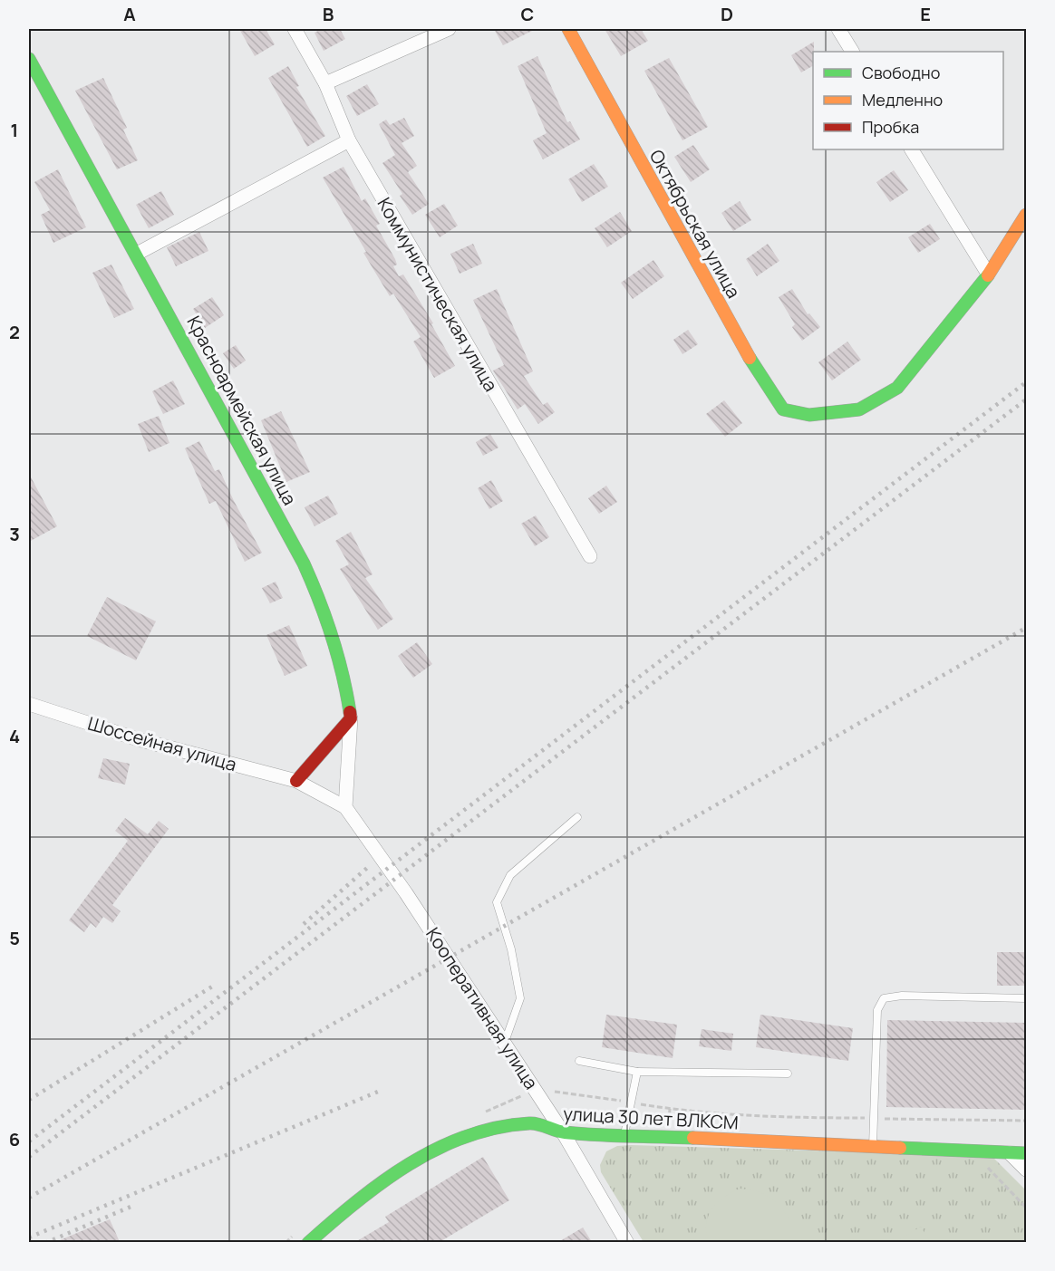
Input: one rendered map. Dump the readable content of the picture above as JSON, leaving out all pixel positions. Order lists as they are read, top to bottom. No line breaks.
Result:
{"streets":{"street":["Октябрьская улица","Коммунистическая улица","Красноармейская улица","Шоссейная улица","Кооперативная улица","улица 30 лет ВЛКСМ"]},"crossings":[["Шоссейная улица","Кооперативная улица"],["Кооперативная улица","улица 30 лет ВЛКСМ"]],"legend":["Свободно","Медленно","Пробка"],"grid":{"columns":["A","B","C","D","E"],"rows":["1","2","3","4","5","6"]}}
